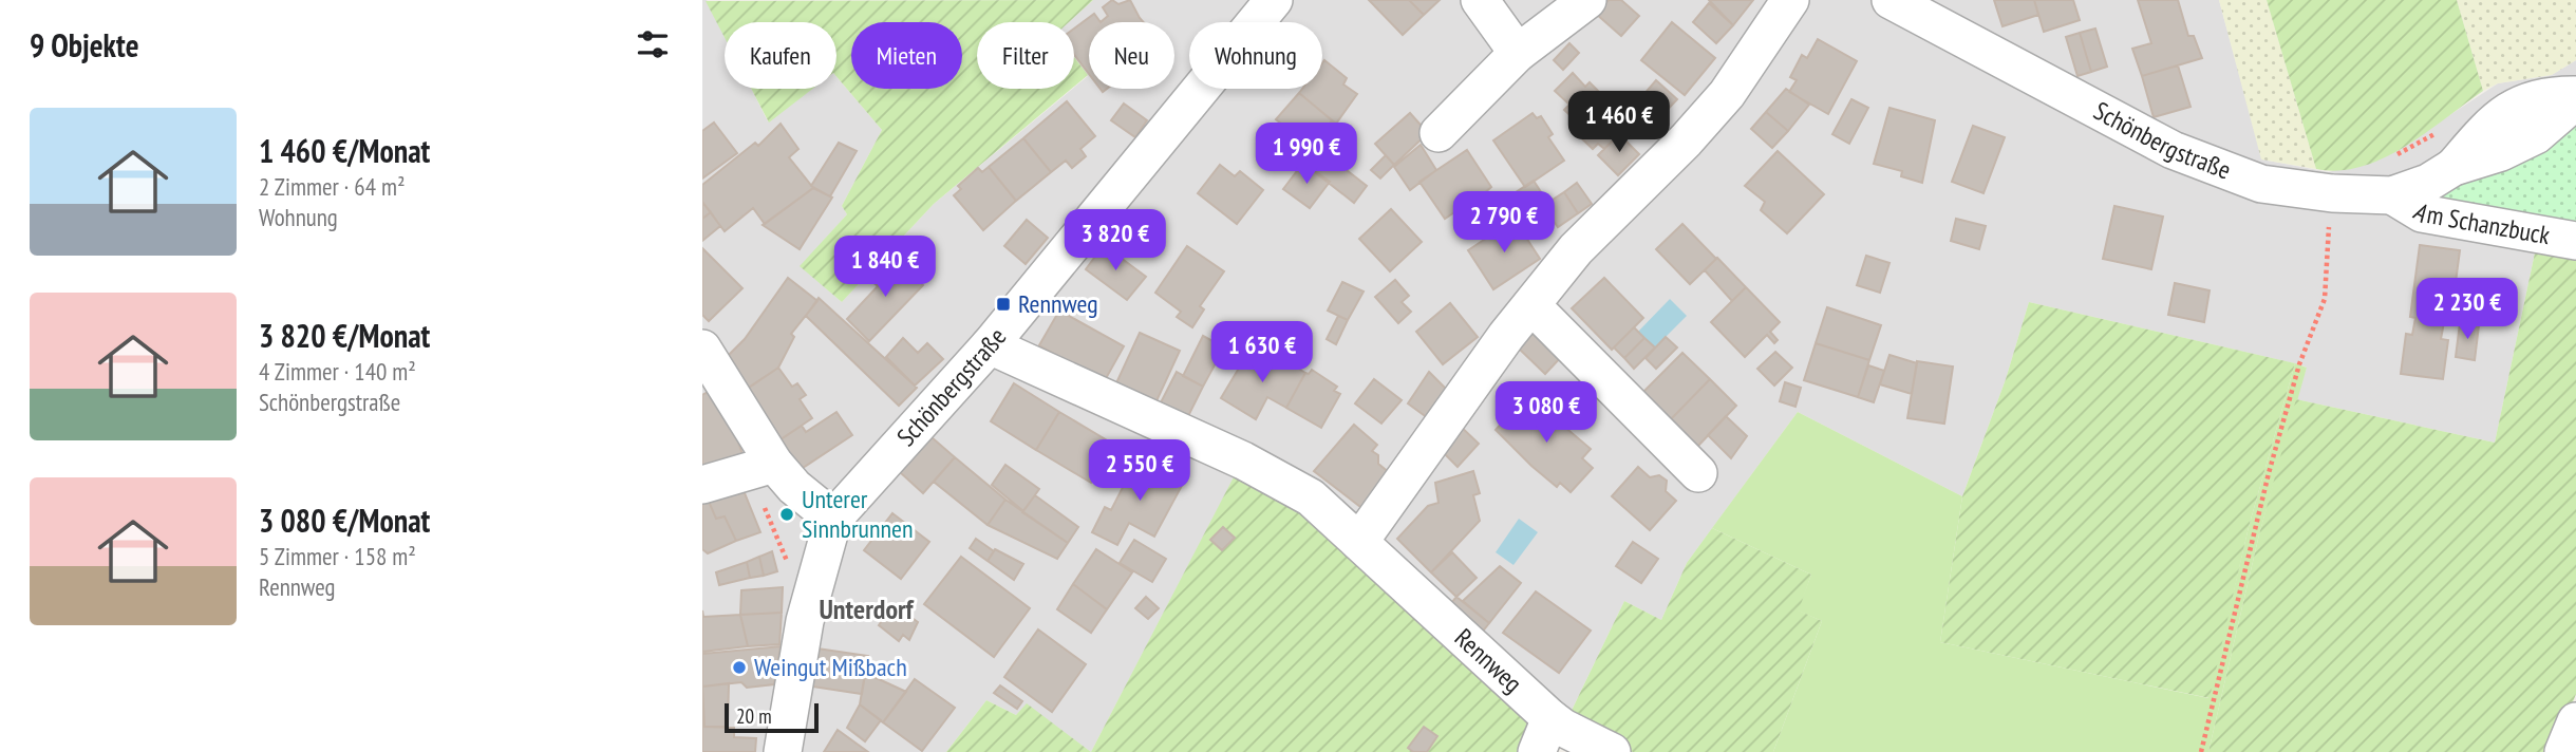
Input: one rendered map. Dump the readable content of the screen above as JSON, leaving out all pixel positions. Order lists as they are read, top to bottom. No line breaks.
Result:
{"streets":{"street":["Schönbergstraße","Am Schanzbuck","Rennweg"]},"crossings":[["Schönbergstraße","Am Schanzbuck"],["Schönbergstraße","Rennweg"]],"districts":["Unterdorf"],"places":{"transit":["Rennweg"],"other":["Unterer Sinnbrunnen","Weingut Mißbach"]},"scale_bar":"20 m","page":{"heading":"9 Objekte","chip":["Kaufen","Mieten","Filter","Neu","Wohnung"],"list":[{"name":"1 460 €/Monat","note":"2 Zimmer · 64 m² · Wohnung"},{"name":"3 820 €/Monat","note":"4 Zimmer · 140 m² · Schönbergstraße"},{"name":"3 080 €/Monat","note":"5 Zimmer · 158 m² · Rennweg"}],"price":["1 460 €","1 990 €","2 790 €","3 820 €","1 840 €","2 230 €","1 630 €","3 080 €","2 550 €"],"scale":"20 m"}}
